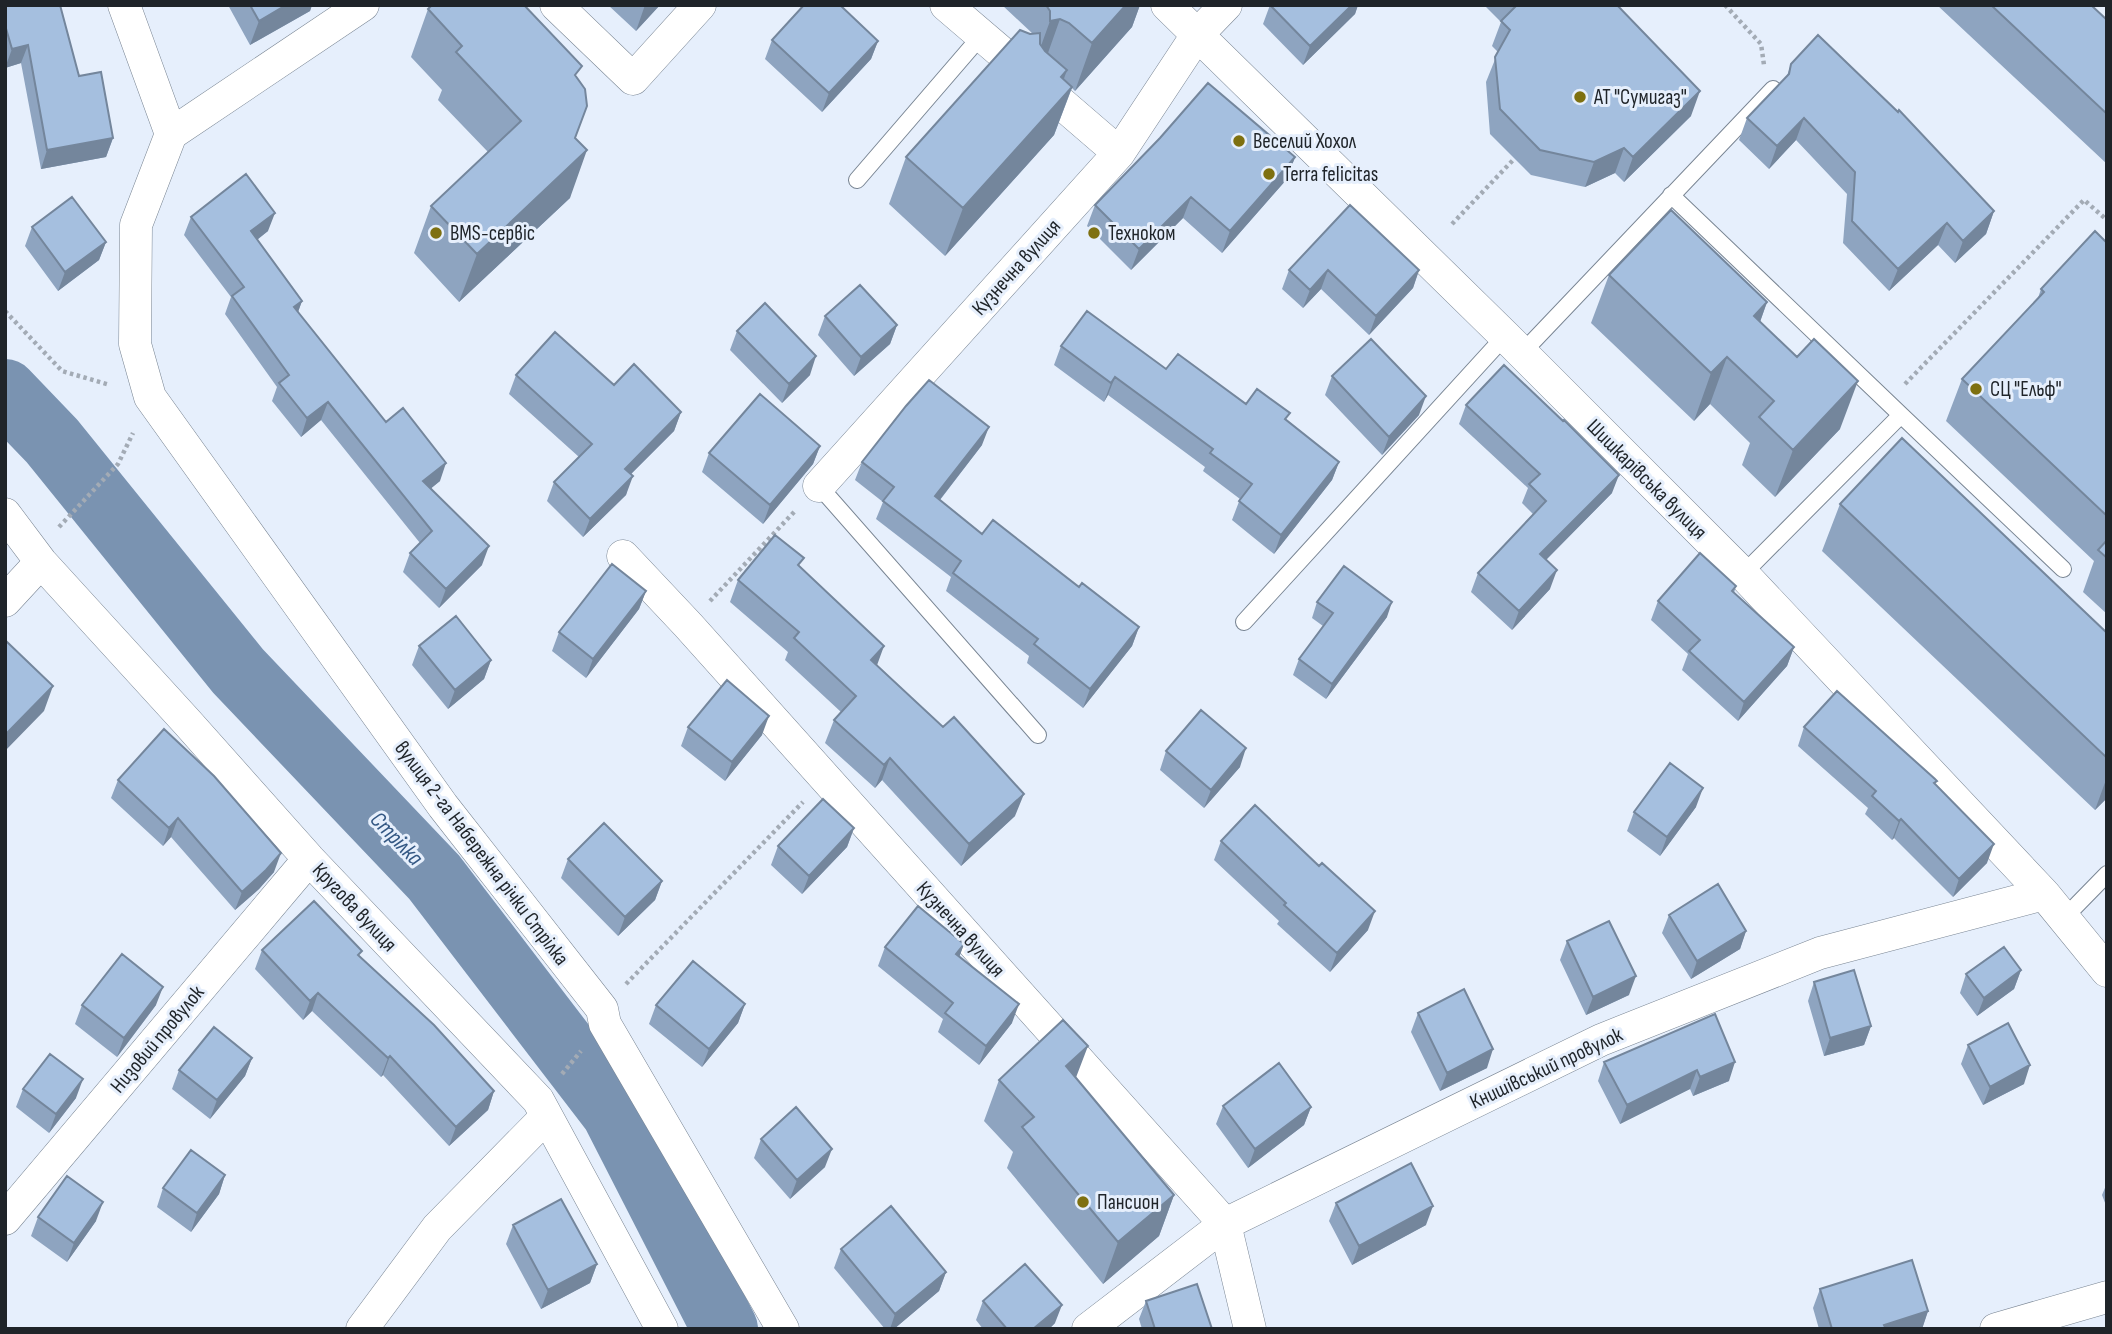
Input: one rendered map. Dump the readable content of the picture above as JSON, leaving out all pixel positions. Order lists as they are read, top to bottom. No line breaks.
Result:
{"streets":{"street":["Кузнечна вулиця","Шишкарівська вулиця","вулиця 2-га Набережна річки Стрілка","Кругова вулиця","Низовий провулок","Книшівський провулок"]},"crossings":[["Кузнечна вулиця","Шишкарівська вулиця"],["Кузнечна вулиця","Книшівський провулок"],["Шишкарівська вулиця","Книшівський провулок"],["Кругова вулиця","Низовий провулок"]],"water":["Стрілка"],"places":["АТ \"Сумигаз\"","Веселий Хохол","Terra felicitas","BMS-сервіс","Техноком","СЦ \"Ельф\"","Пансион"]}
